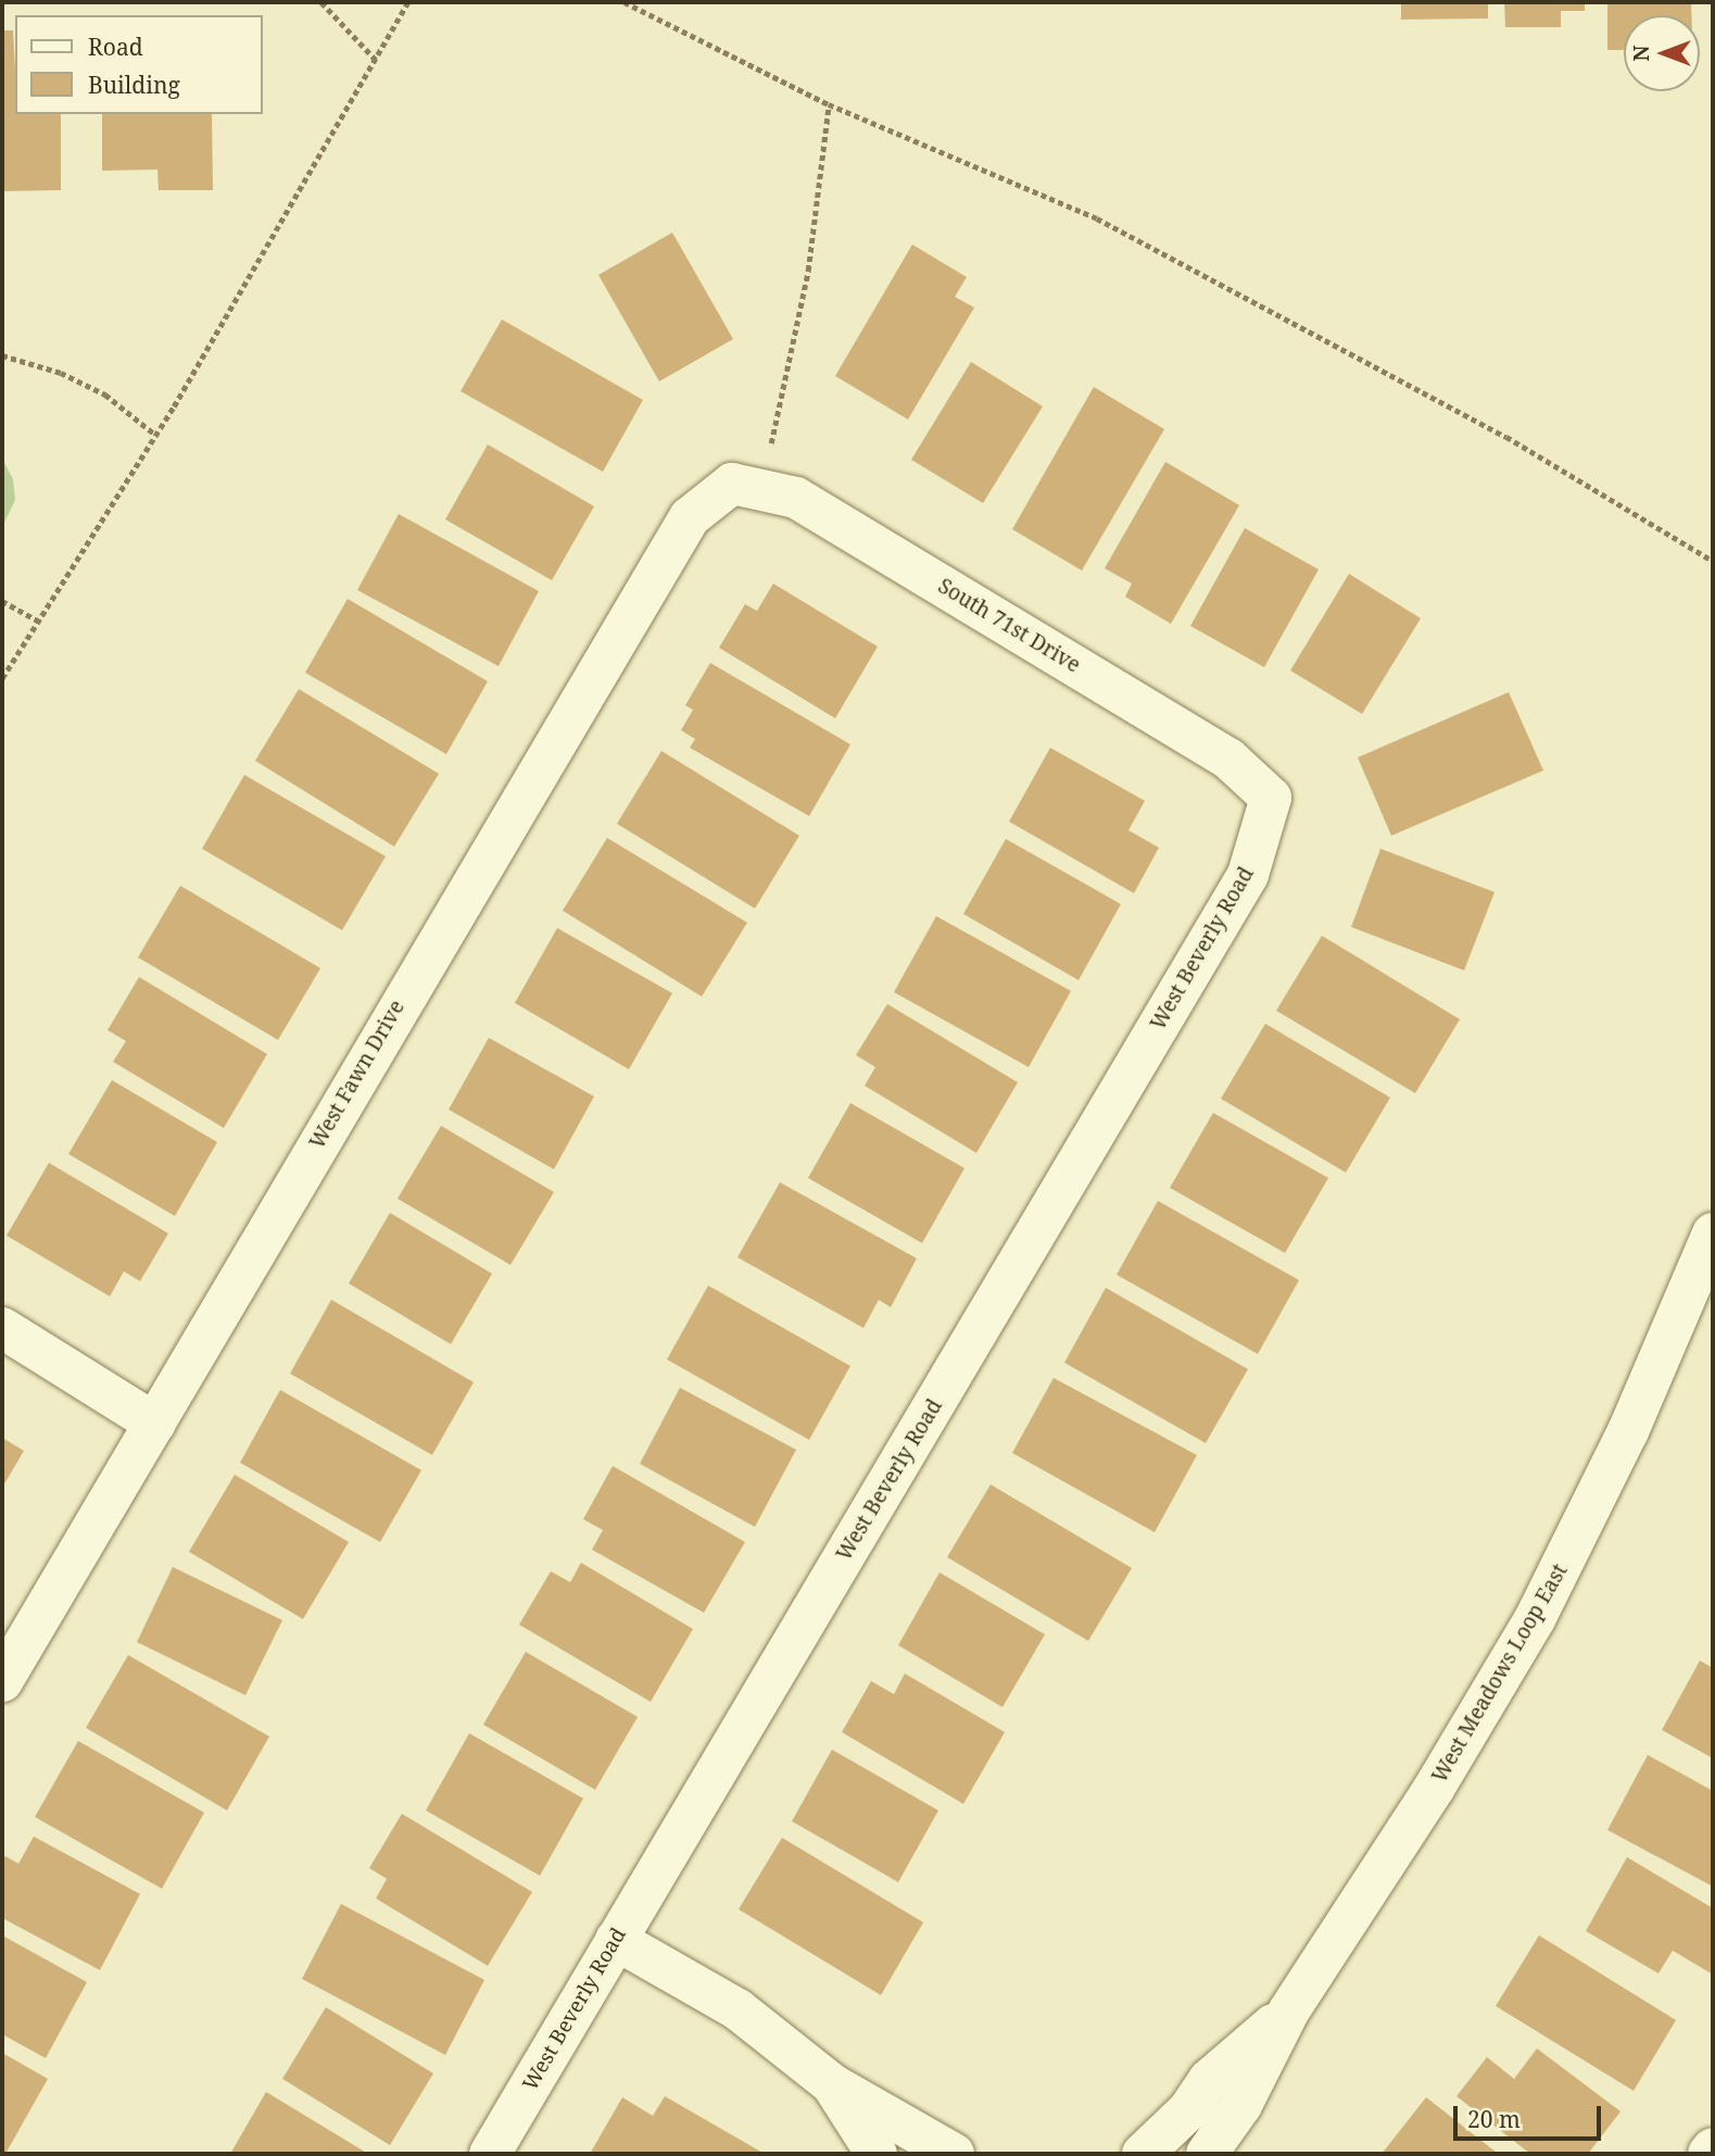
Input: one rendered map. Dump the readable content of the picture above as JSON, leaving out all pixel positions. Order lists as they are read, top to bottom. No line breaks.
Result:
{"streets":{"street":["South 71st Drive","West Beverly Road","West Fawn Drive","West Meadows Loop East"]},"crossings":[["South 71st Drive","West Beverly Road"],["South 71st Drive","West Fawn Drive"]],"legend":["Road","Building"],"scale_bar":"20 m","north":"left"}
